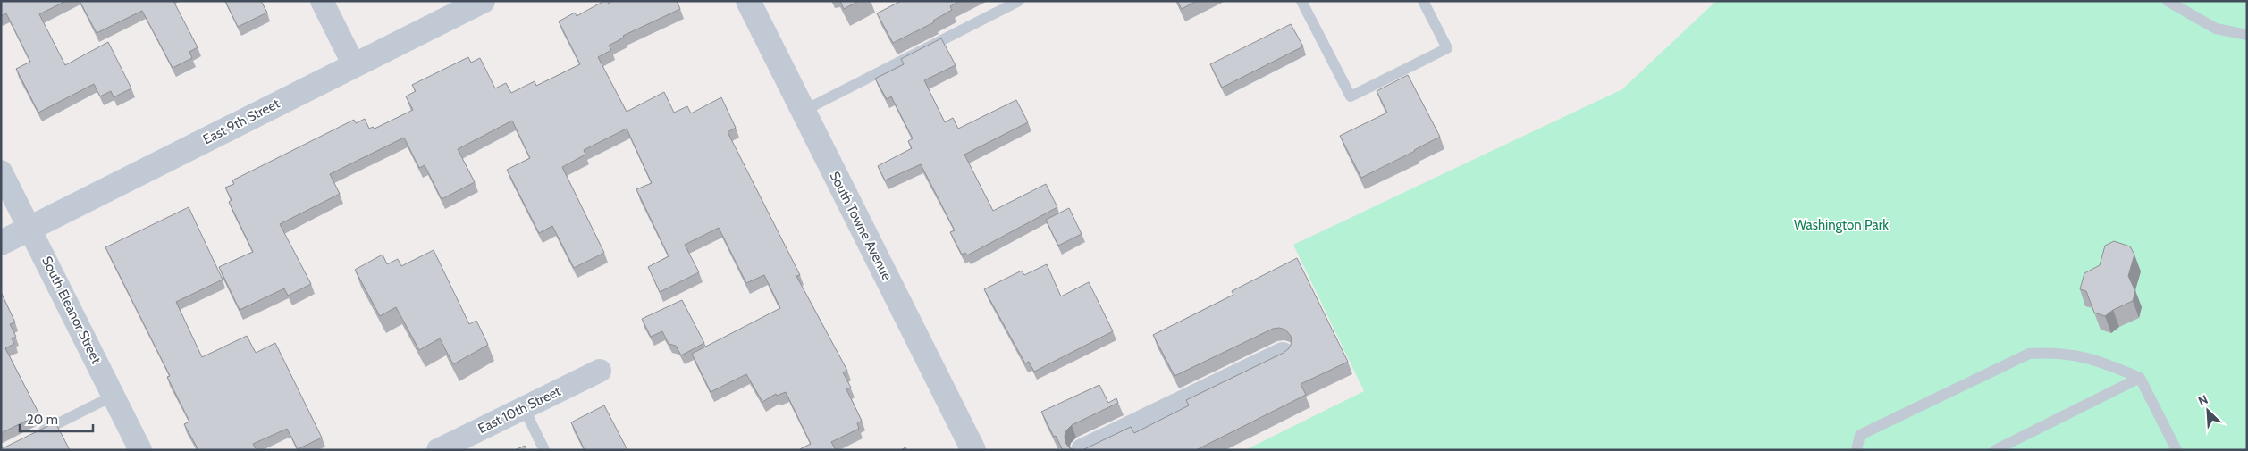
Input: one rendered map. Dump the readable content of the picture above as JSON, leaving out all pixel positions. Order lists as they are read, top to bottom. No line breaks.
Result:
{"streets":{"street":["East 9th Street","South Towne Avenue","South Eleanor Street","East 10th Street"]},"crossings":[["East 9th Street","South Eleanor Street"]],"parks":["Washington Park"],"scale_bar":"20 m","north":"top left"}
